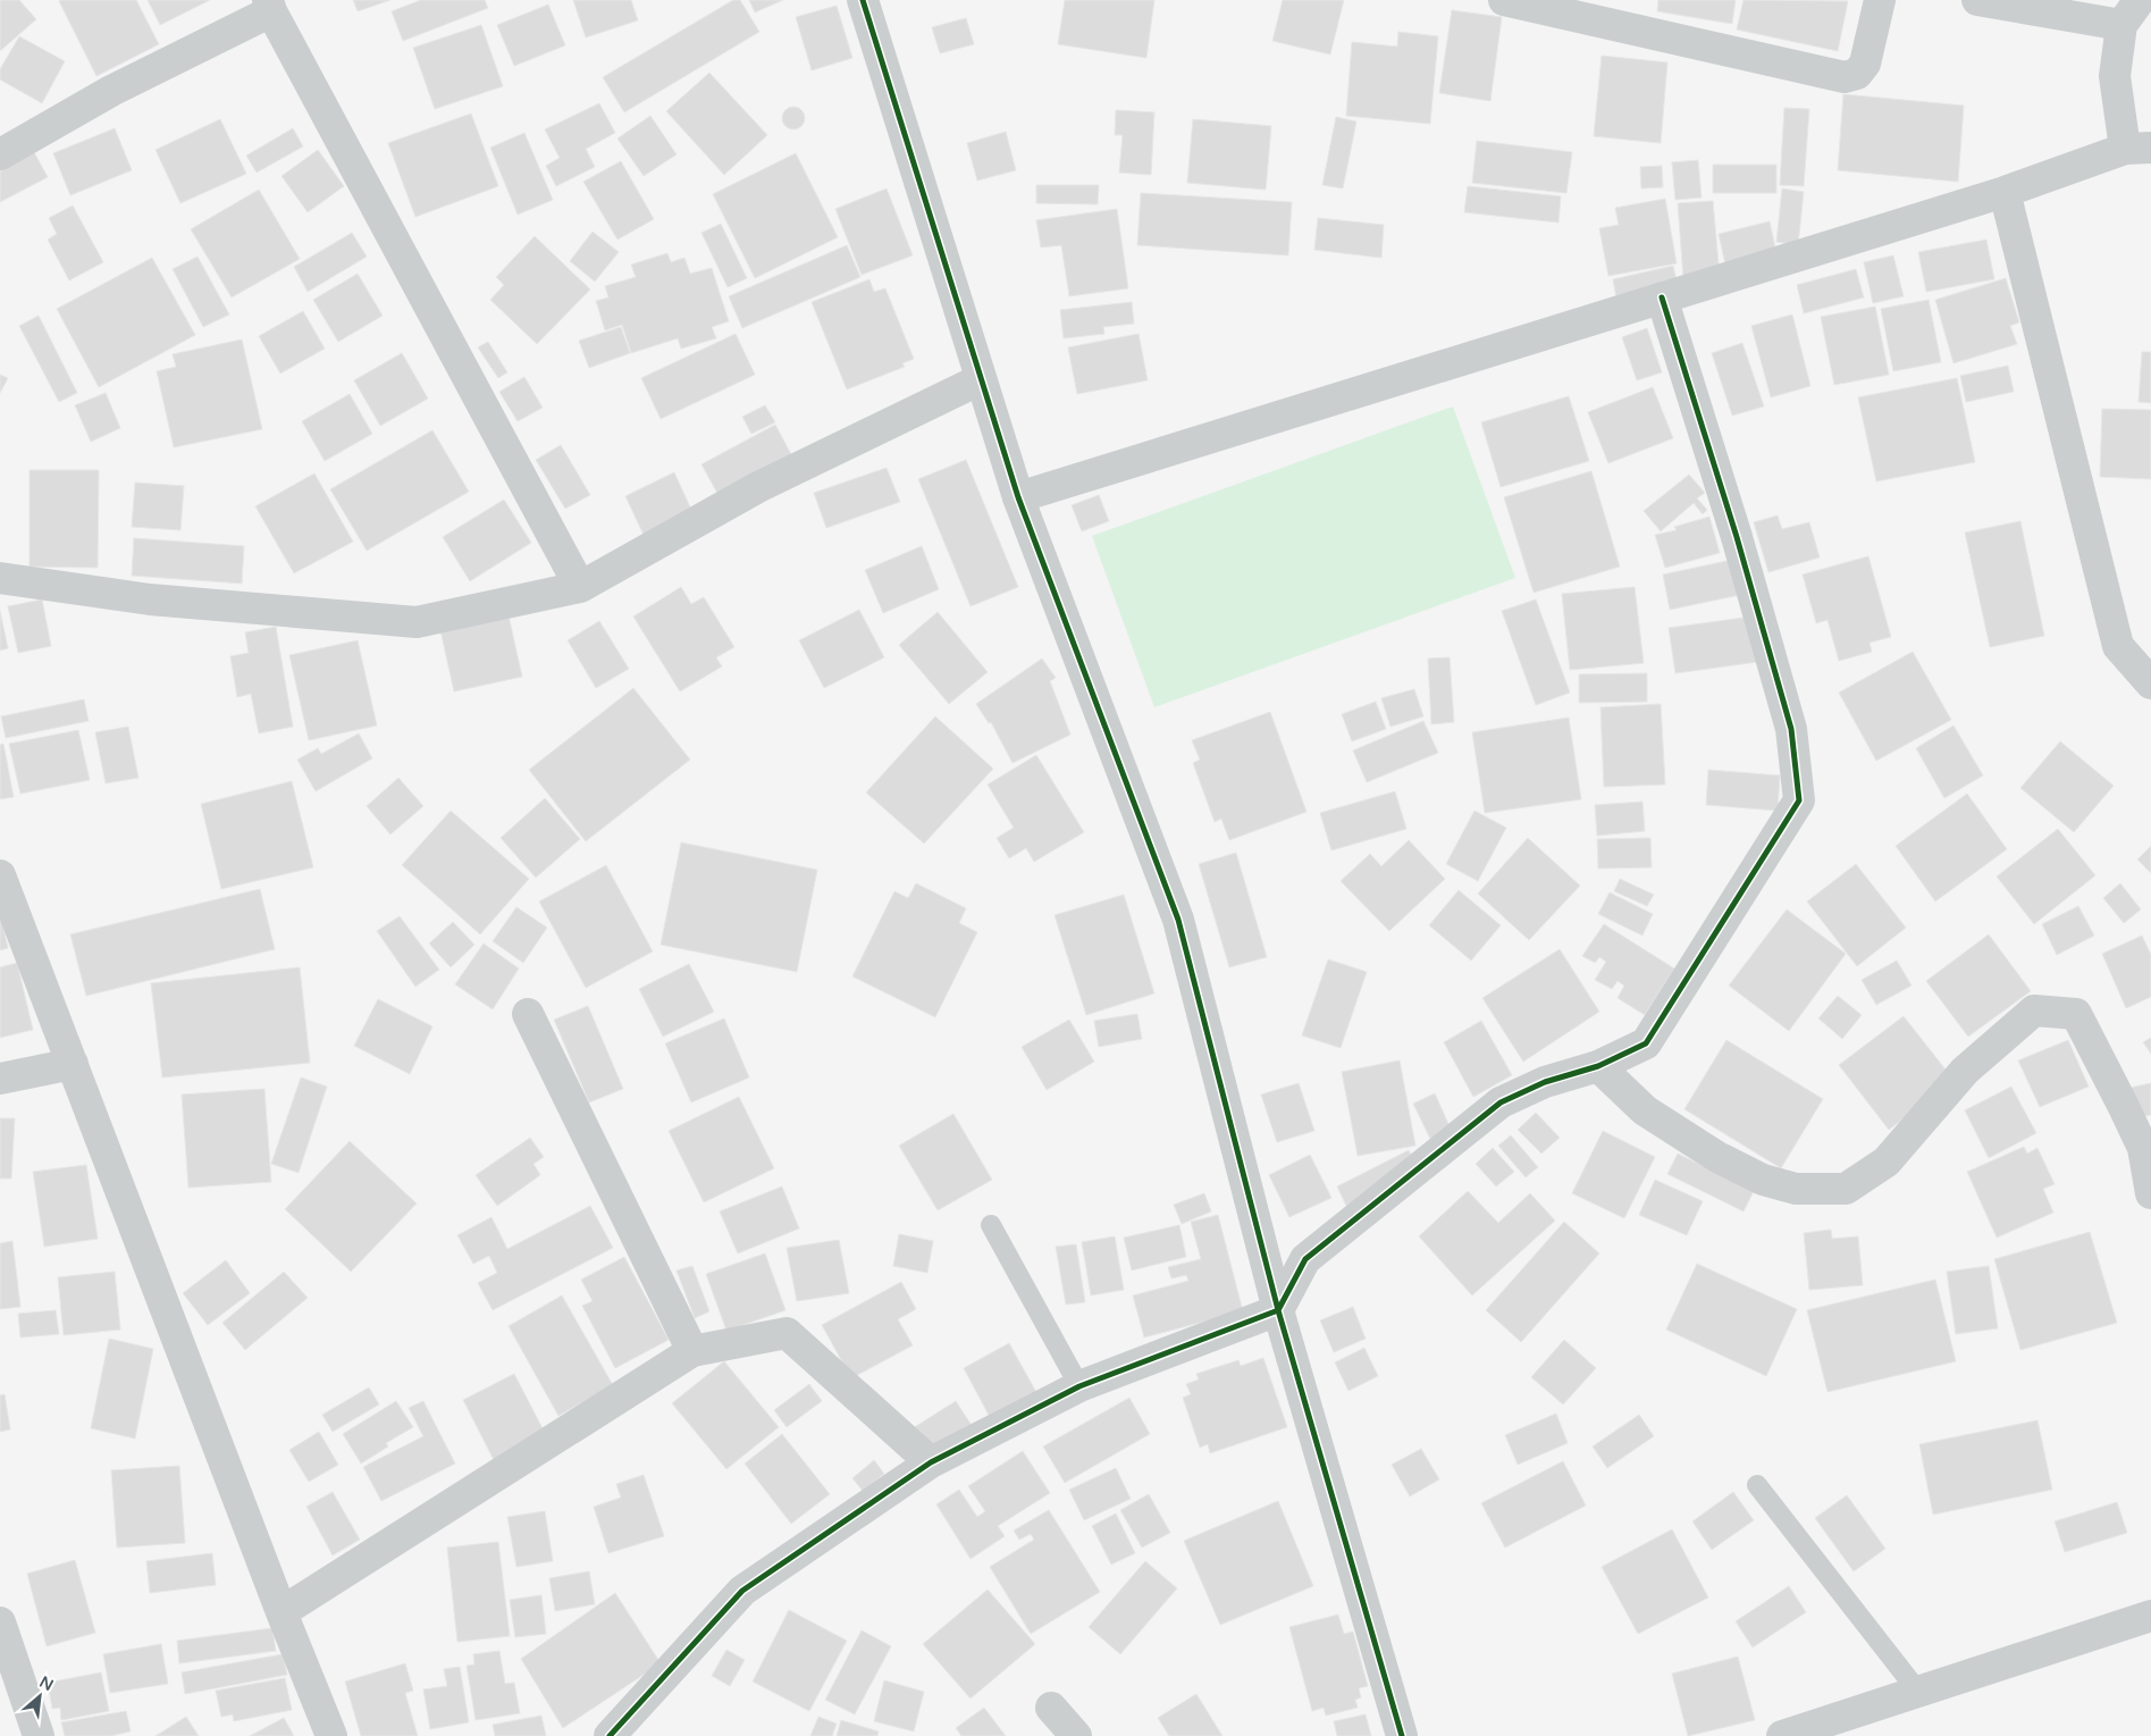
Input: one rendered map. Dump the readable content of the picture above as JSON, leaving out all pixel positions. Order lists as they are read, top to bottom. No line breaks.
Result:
{"north":"top right"}
